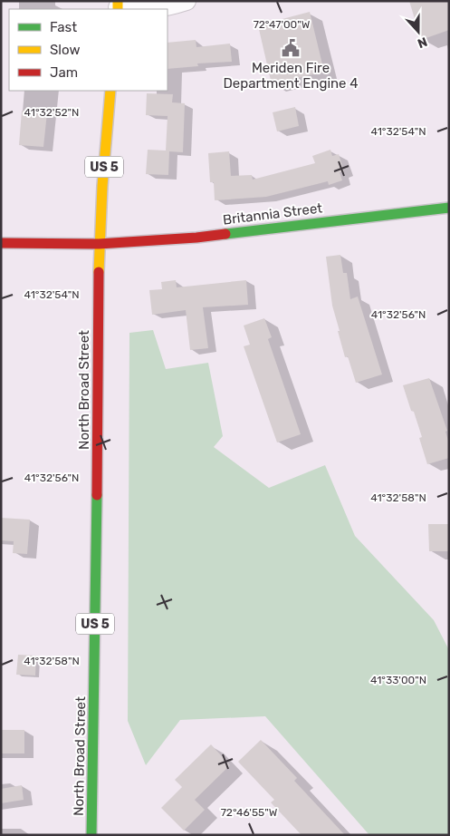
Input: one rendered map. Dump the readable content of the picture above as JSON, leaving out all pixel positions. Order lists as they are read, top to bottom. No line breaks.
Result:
{"streets":{"main road":["US 5","Britannia Street","North Broad Street"]},"crossings":[["US 5","Britannia Street"],["US 5","North Broad Street"],["Britannia Street","North Broad Street"]],"places":{"public building":["Meriden Fire Department Engine 4"]},"legend":["Fast","Slow","Jam"],"north":"bottom","coordinates":["72°47'00\"W","41°32'52\"N","41°32'54\"N","41°32'56\"N","41°32'58\"N","41°33'00\"N","72°46'55\"W"]}
